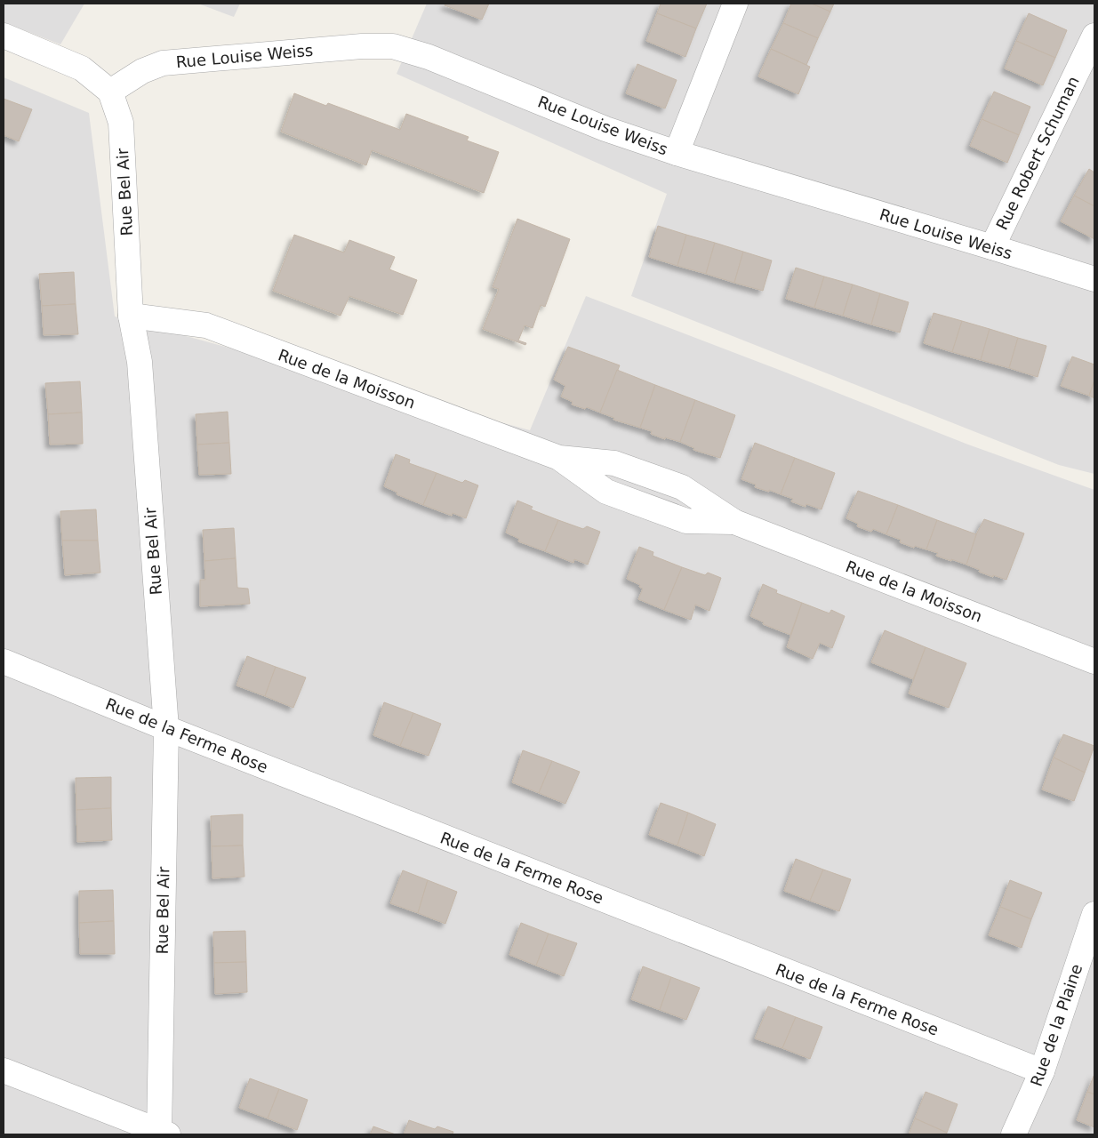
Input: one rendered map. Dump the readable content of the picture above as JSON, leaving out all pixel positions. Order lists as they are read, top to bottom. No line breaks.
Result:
{"streets":{"street":["Rue Louise Weiss","Rue Robert Schuman","Rue Bel Air","Rue de la Moisson","Rue de la Ferme Rose","Rue de la Plaine"]},"crossings":[["Rue Louise Weiss","Rue Robert Schuman"],["Rue Louise Weiss","Rue Bel Air"],["Rue Bel Air","Rue de la Moisson"],["Rue Bel Air","Rue de la Ferme Rose"],["Rue de la Ferme Rose","Rue de la Plaine"]]}
